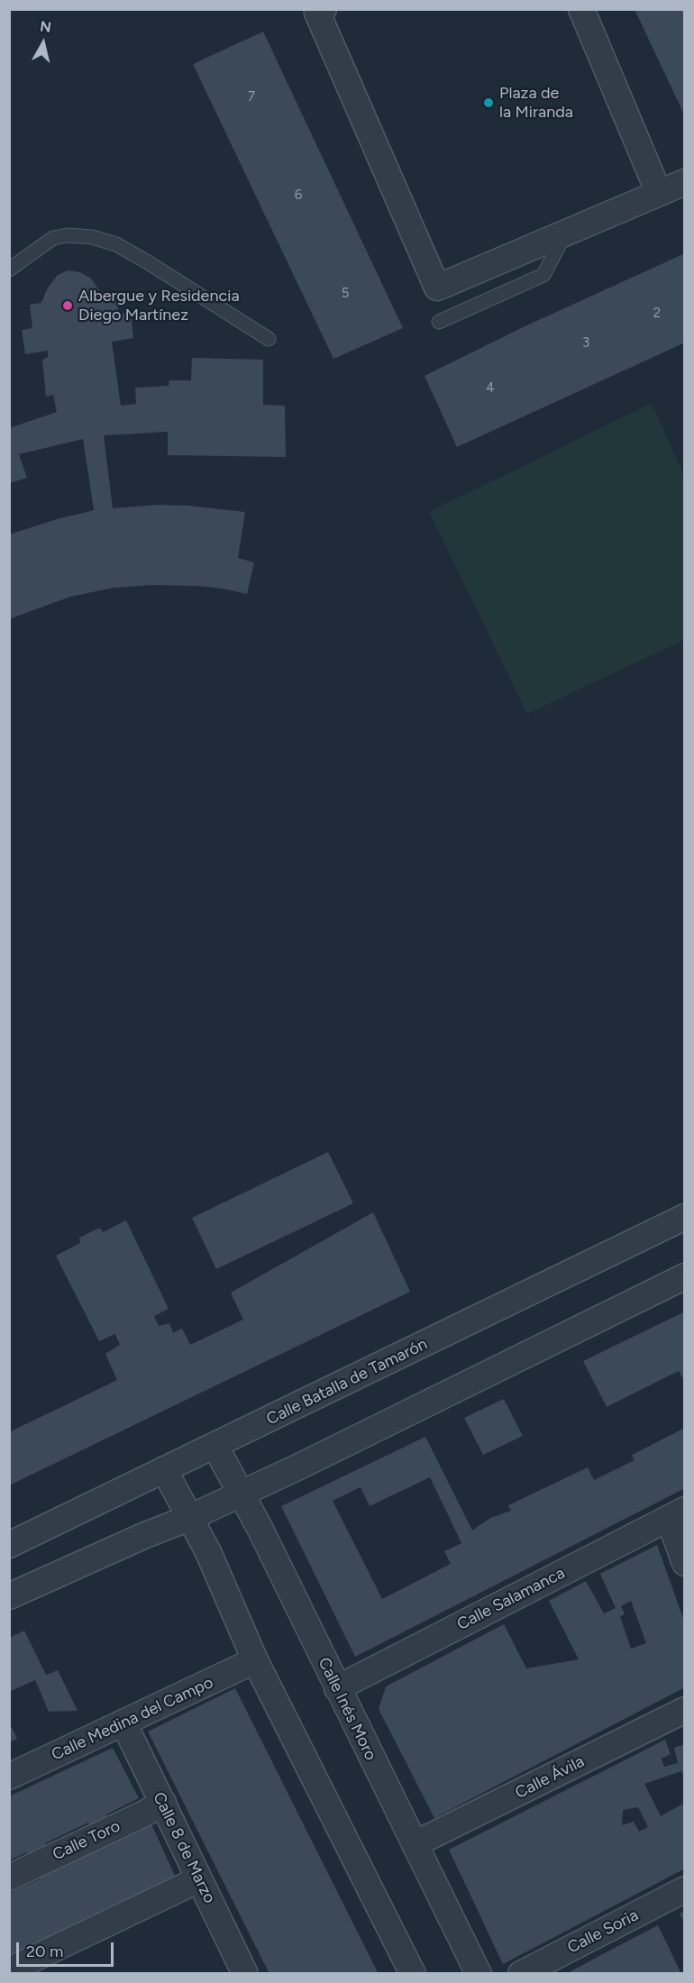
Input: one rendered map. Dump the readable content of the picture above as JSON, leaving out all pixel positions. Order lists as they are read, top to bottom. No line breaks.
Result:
{"streets":{"street":["Calle Batalla de Tamarón","Calle Salamanca","Calle Inés Moro","Calle Medina del Campo","Calle Ávila","Calle Toro","Calle 8 de Marzo","Calle Soria"]},"crossings":[["Calle Batalla de Tamarón","Calle Inés Moro"],["Calle Salamanca","Calle Inés Moro"],["Calle Inés Moro","Calle Ávila"],["Calle Medina del Campo","Calle 8 de Marzo"],["Calle Toro","Calle 8 de Marzo"]],"places":["Plaza de la Miranda","Albergue y Residencia Diego Martínez"],"house_numbers":["7","6","5","2","3","4"],"scale_bar":"20 m","north":"top"}
